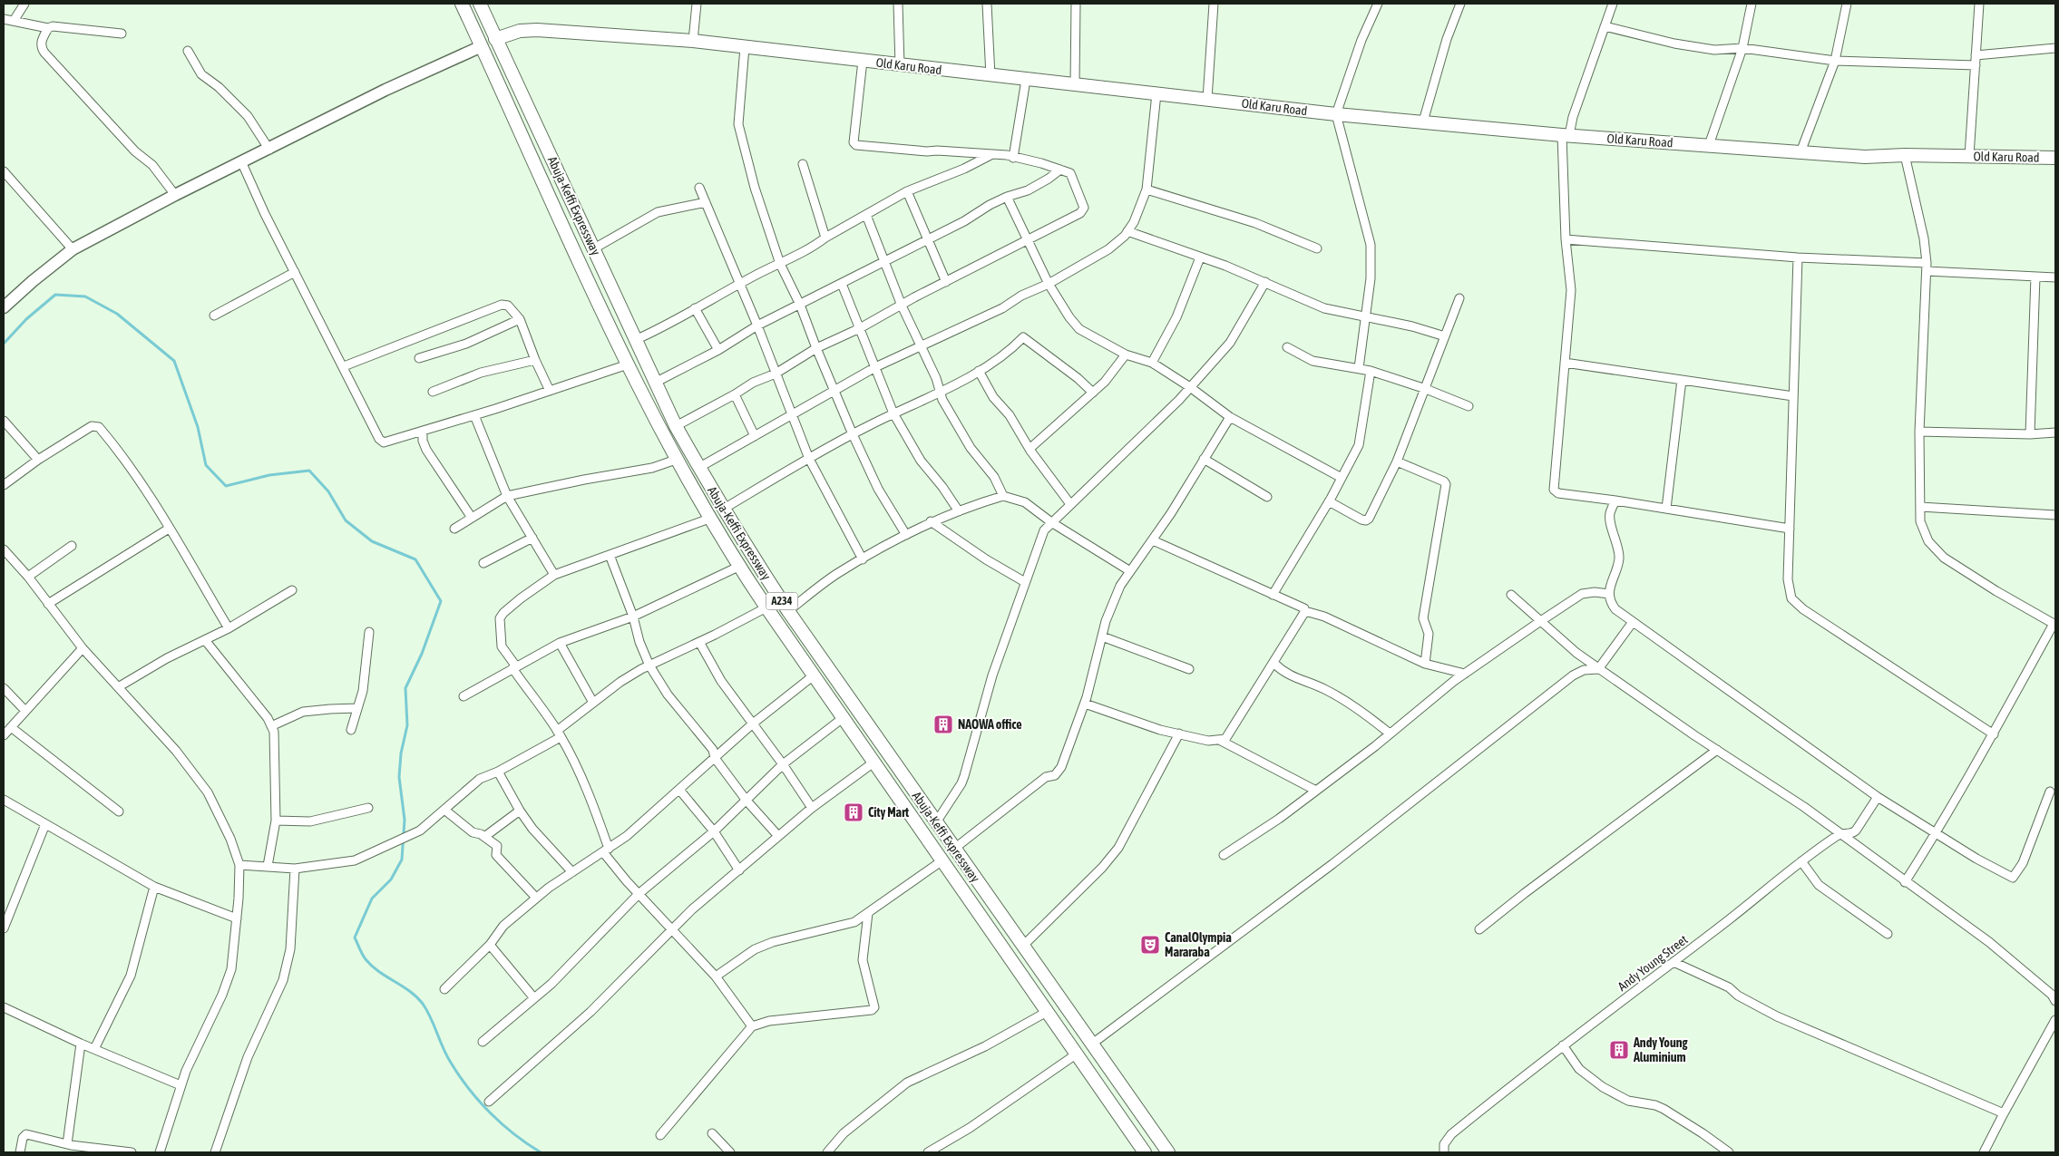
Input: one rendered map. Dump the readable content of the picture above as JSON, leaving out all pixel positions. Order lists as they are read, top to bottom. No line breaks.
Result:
{"streets":{"main road":["Old Karu Road","Abuja-Keffi Expressway","A234"],"street":["Andy Young Street"]},"crossings":[["Old Karu Road","Abuja-Keffi Expressway"]],"places":{"building":["NAOWA office","City Mart","Andy Young Aluminium"],"theatre":["CanalOlympia Mararaba"]}}
